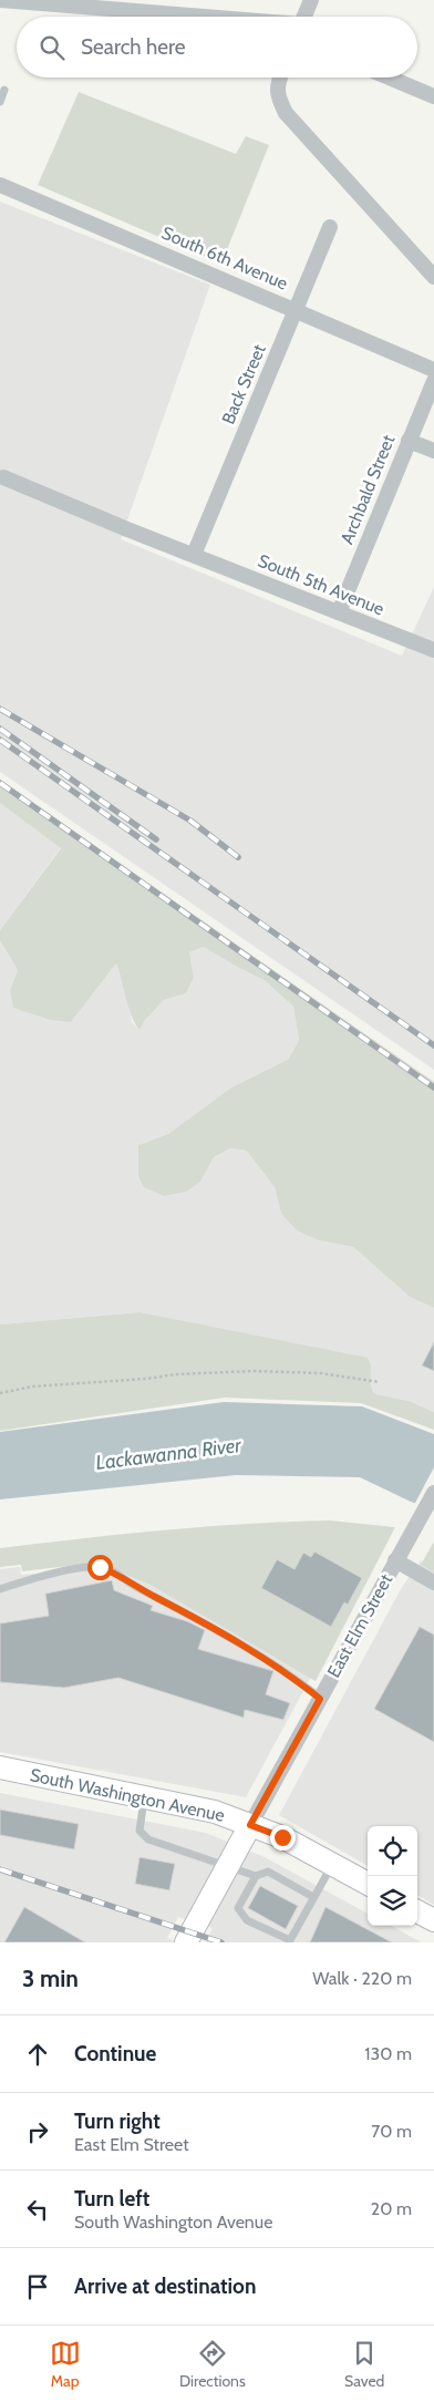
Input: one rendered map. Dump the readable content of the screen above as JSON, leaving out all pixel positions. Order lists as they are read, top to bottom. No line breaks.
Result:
{"streets":{"street":["South 6th Avenue","Back Street","Archbald Street","South 5th Avenue","East Elm Street","South Washington Avenue"]},"crossings":[["South 6th Avenue","Back Street"],["Back Street","South 5th Avenue"],["Archbald Street","South 5th Avenue"],["East Elm Street","South Washington Avenue"]],"water":["Lackawanna River"],"page":{"search":"Search here","heading":["3 min","Walk · 220 m"],"list":[["Continue","130 m"],["Turn right","East Elm Street","70 m"],["Turn left","South Washington Avenue","20 m"],"Arrive at destination"],"nav":["Map","Directions","Saved"]}}
